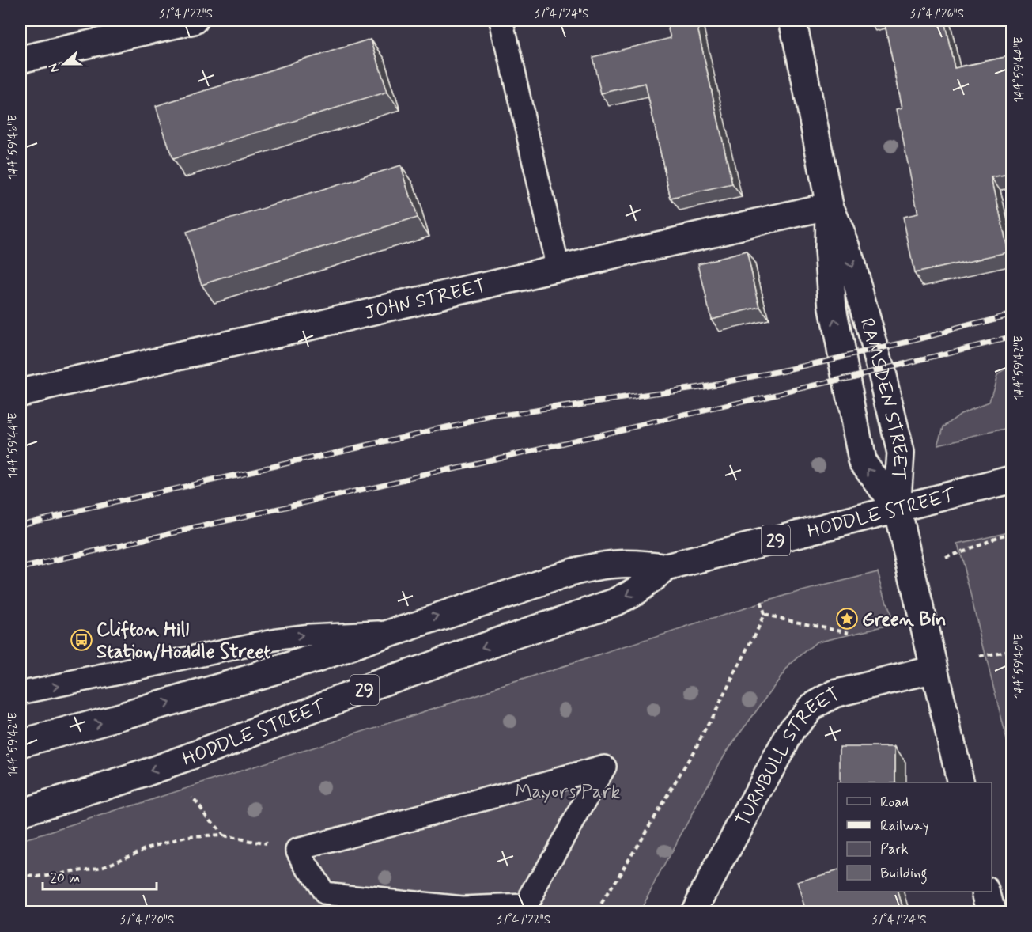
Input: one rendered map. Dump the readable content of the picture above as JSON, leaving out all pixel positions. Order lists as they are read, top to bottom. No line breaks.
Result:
{"streets":{"street":["JOHN STREET","RAMSDEN STREET","HODDLE STREET","29","TURNBULL STREET"]},"crossings":[["JOHN STREET","RAMSDEN STREET"],["RAMSDEN STREET","HODDLE STREET"]],"parks":["Mayors Park"],"places":{"place":["Green Bin"],"bus stop":["Clifton Hill Station/Hoddle Street"]},"legend":["Road","Railway","Park","Building"],"scale_bar":"20 m","north":"left","coordinates":["37°47'22\"S","37°47'24\"S","37°47'26\"S","144°59'44\"E","144°59'46\"E","144°59'42\"E","144°59'40\"E","37°47'20\"S"]}
